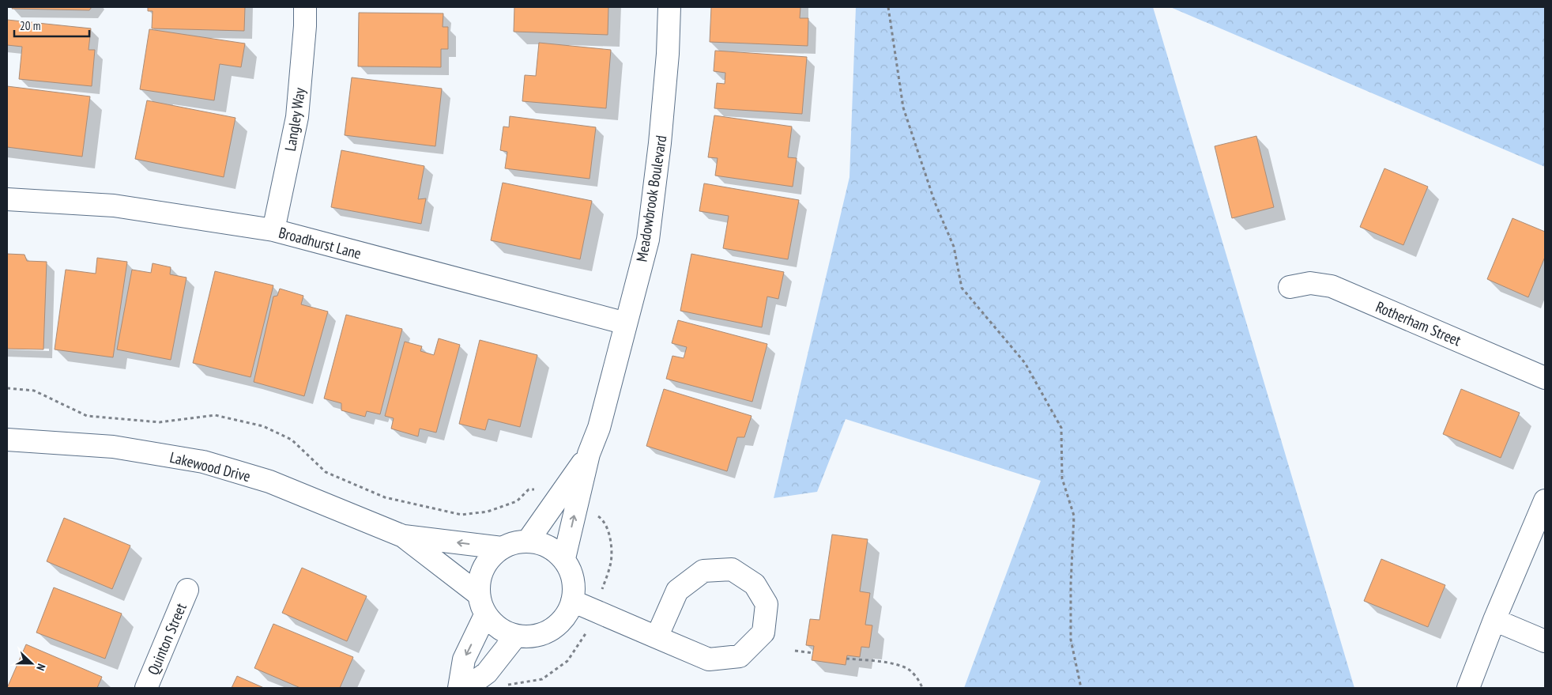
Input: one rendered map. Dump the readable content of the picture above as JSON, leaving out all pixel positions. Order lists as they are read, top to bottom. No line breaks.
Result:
{"streets":{"street":["Langley Way","Meadowbrook Boulevard","Broadhurst Lane","Rotherham Street","Lakewood Drive","Quinton Street"]},"crossings":[["Langley Way","Broadhurst Lane"],["Meadowbrook Boulevard","Broadhurst Lane"],["Meadowbrook Boulevard","Lakewood Drive"]],"scale_bar":"20 m","north":"right"}
